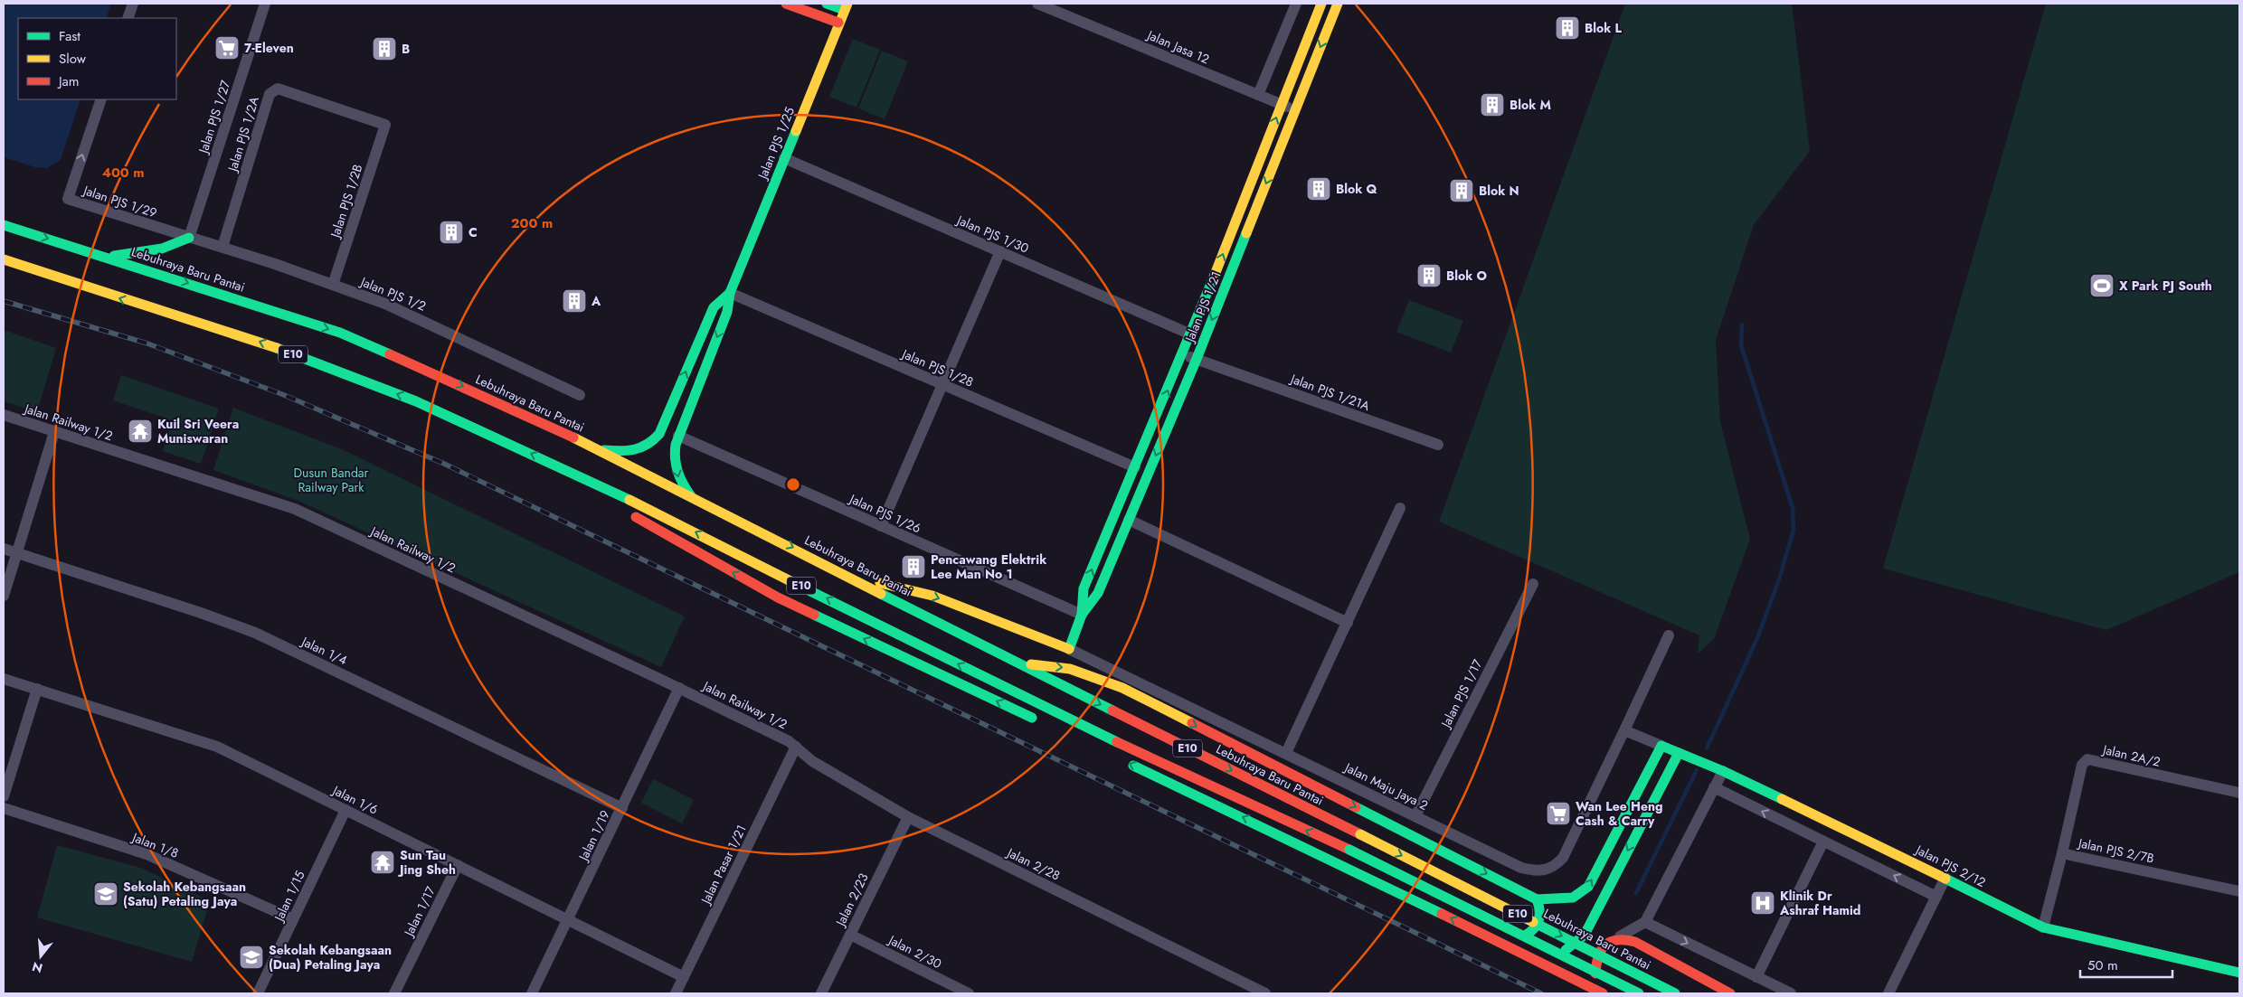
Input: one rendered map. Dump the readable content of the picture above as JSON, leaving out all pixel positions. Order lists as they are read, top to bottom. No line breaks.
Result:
{"streets":{"main road":["Jalan PJS 1/25","Lebuhraya Baru Pantai","Jalan PJS 1/21","E10","Jalan PJS 2/12"],"street":["Jalan Jasa 12","Jalan PJS 1/27","Jalan PJS 1/2A","Jalan PJS 1/2B","Jalan PJS 1/29","Jalan PJS 1/30","Jalan PJS 1/2","Jalan PJS 1/28","Jalan PJS 1/21A","Jalan Railway 1/2","Jalan PJS 1/26","Jalan 1/4","Jalan PJS 1/17","Jalan 2A/2","Jalan Maju Jaya 2","Jalan 1/6","Jalan 1/19","Jalan 1/8","Jalan PJS 2/7B","Jalan Pasar 1/21","Jalan 2/28","Jalan 1/15","Jalan 2/23","Jalan 1/17","Jalan 2/30"]},"crossings":[["Jalan Jasa 12","Jalan PJS 1/21"],["Jalan PJS 1/27","Jalan PJS 1/29"],["Jalan PJS 1/27","Jalan PJS 1/2"],["Jalan PJS 1/2A","Jalan PJS 1/2B"],["Jalan PJS 1/2A","Jalan PJS 1/2"],["Jalan PJS 1/25","Jalan PJS 1/30"],["Jalan PJS 1/25","Lebuhraya Baru Pantai"],["Jalan PJS 1/25","Jalan PJS 1/28"],["Jalan PJS 1/25","Jalan PJS 1/26"],["Jalan PJS 1/2B","Jalan PJS 1/2"],["Jalan PJS 1/29","Jalan PJS 1/2"],["Jalan PJS 1/30","Jalan PJS 1/21"],["Jalan PJS 1/21","Jalan PJS 1/28"],["Jalan PJS 1/21","Jalan PJS 1/21A"],["Jalan PJS 1/21","Jalan PJS 1/26"],["Jalan PJS 1/21","Jalan Maju Jaya 2"],["Jalan Railway 1/2","Jalan 1/19"],["Jalan Railway 1/2","Jalan Pasar 1/21"],["Jalan Railway 1/2","Jalan 2/28"],["Jalan 1/4","Jalan 1/19"],["Jalan PJS 1/17","Jalan Maju Jaya 2"],["Jalan 2A/2","Jalan PJS 2/7B"],["Jalan 1/6","Jalan 1/19"],["Jalan 1/6","Jalan Pasar 1/21"],["Jalan 1/6","Jalan 1/15"],["Jalan 1/6","Jalan 1/17"],["Jalan 1/8","Jalan 1/15"],["Jalan PJS 2/7B","Jalan PJS 2/12"],["Jalan Pasar 1/21","Jalan 2/28"],["Jalan 2/28","Jalan 2/23"],["Jalan 2/23","Jalan 2/30"]],"parks":["Dusun Bandar Railway Park"],"places":{"building":["Blok L","B","Blok M","Blok Q","Blok N","C","Blok O","A","Pencawang Elektrik Lee Man No 1"],"supermarket":["7-Eleven","Wan Lee Heng Cash & Carry"],"sports":["X Park PJ South"],"temple":["Kuil Sri Veera Muniswaran","Sun Tau Jing Sheh"],"school or university":["Sekolah Kebangsaan (Satu) Petaling Jaya","Sekolah Kebangsaan (Dua) Petaling Jaya"],"hospital":["Klinik Dr Ashraf Hamid"]},"legend":["Fast","Slow","Jam"],"scale_bar":"50 m","north":"bottom","rings":["400 m","200 m"]}
